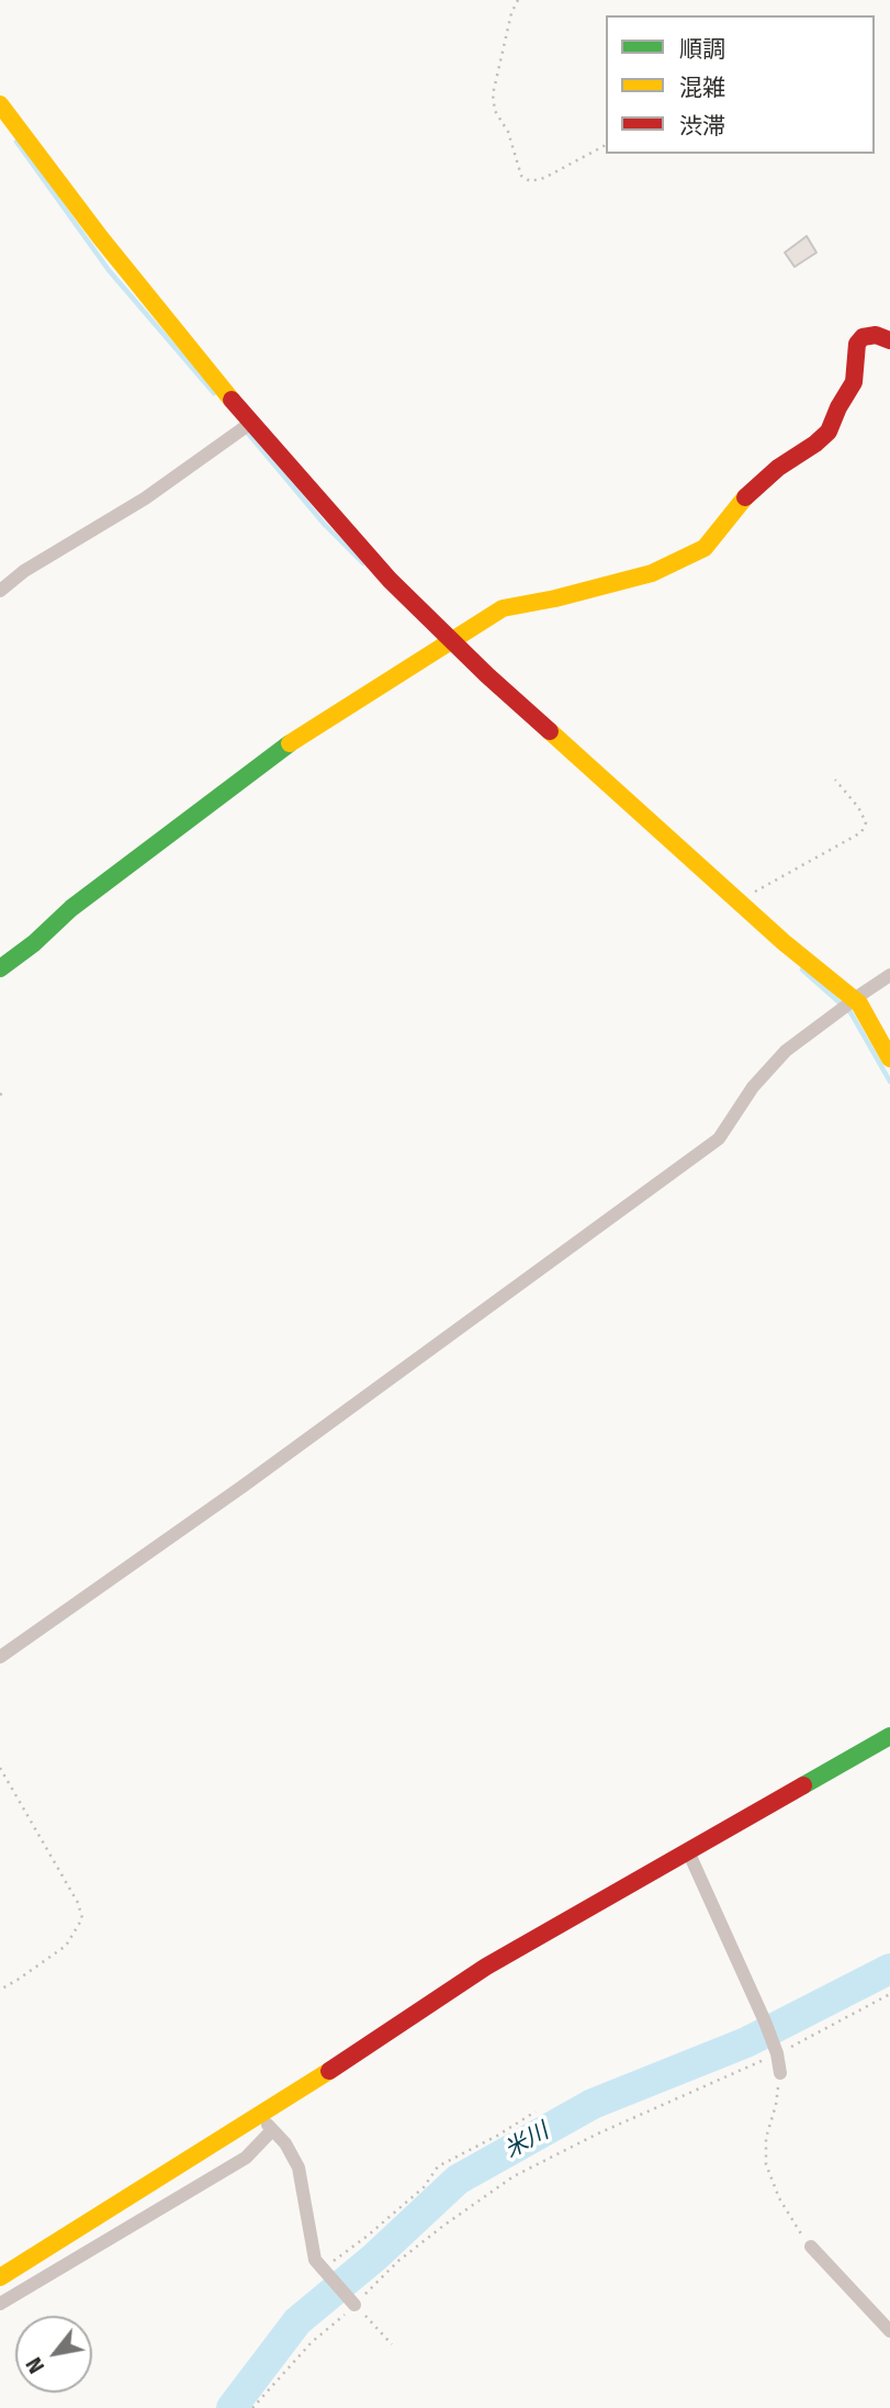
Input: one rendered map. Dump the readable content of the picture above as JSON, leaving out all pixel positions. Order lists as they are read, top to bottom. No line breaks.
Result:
{"water":["米川"],"legend":["順調","混雑","渋滞"],"north":"bottom left"}
